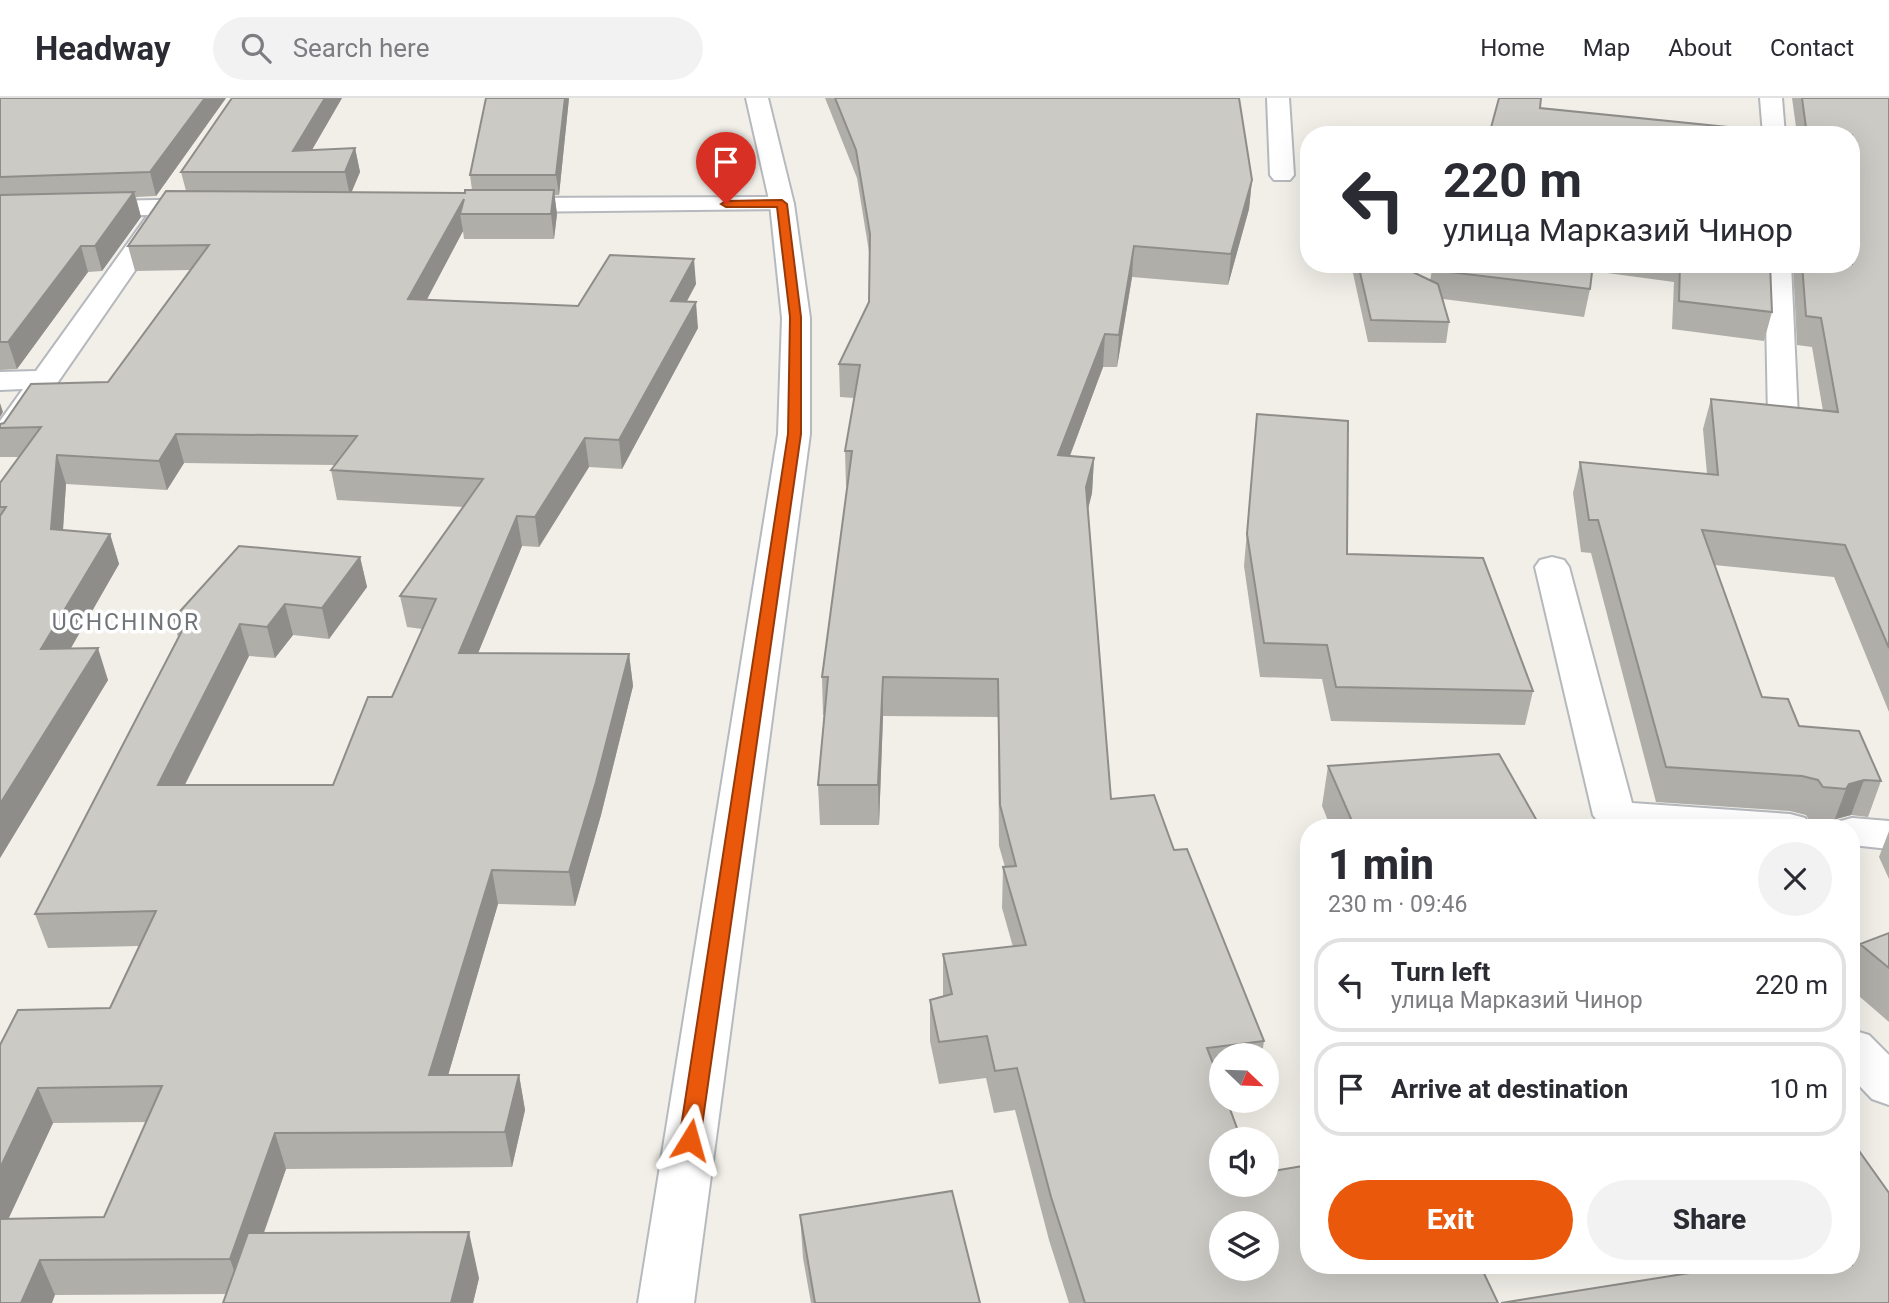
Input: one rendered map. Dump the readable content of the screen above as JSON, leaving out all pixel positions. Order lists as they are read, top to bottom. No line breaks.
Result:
{"districts":["UCHCHINOR"],"north":"bottom right","page":{"header":"Headway","search":"Search here","nav":["Home","Map","About","Contact"],"turn":["220 m","улица Марказий Чинор"],"heading":["1 min","230 m · 09:46"],"list":[{"name":"Turn left","note":"улица Марказий Чинор","value":"220 m"},{"name":"Arrive at destination","value":"10 m"}],"buttons":["Exit","Share"]}}
